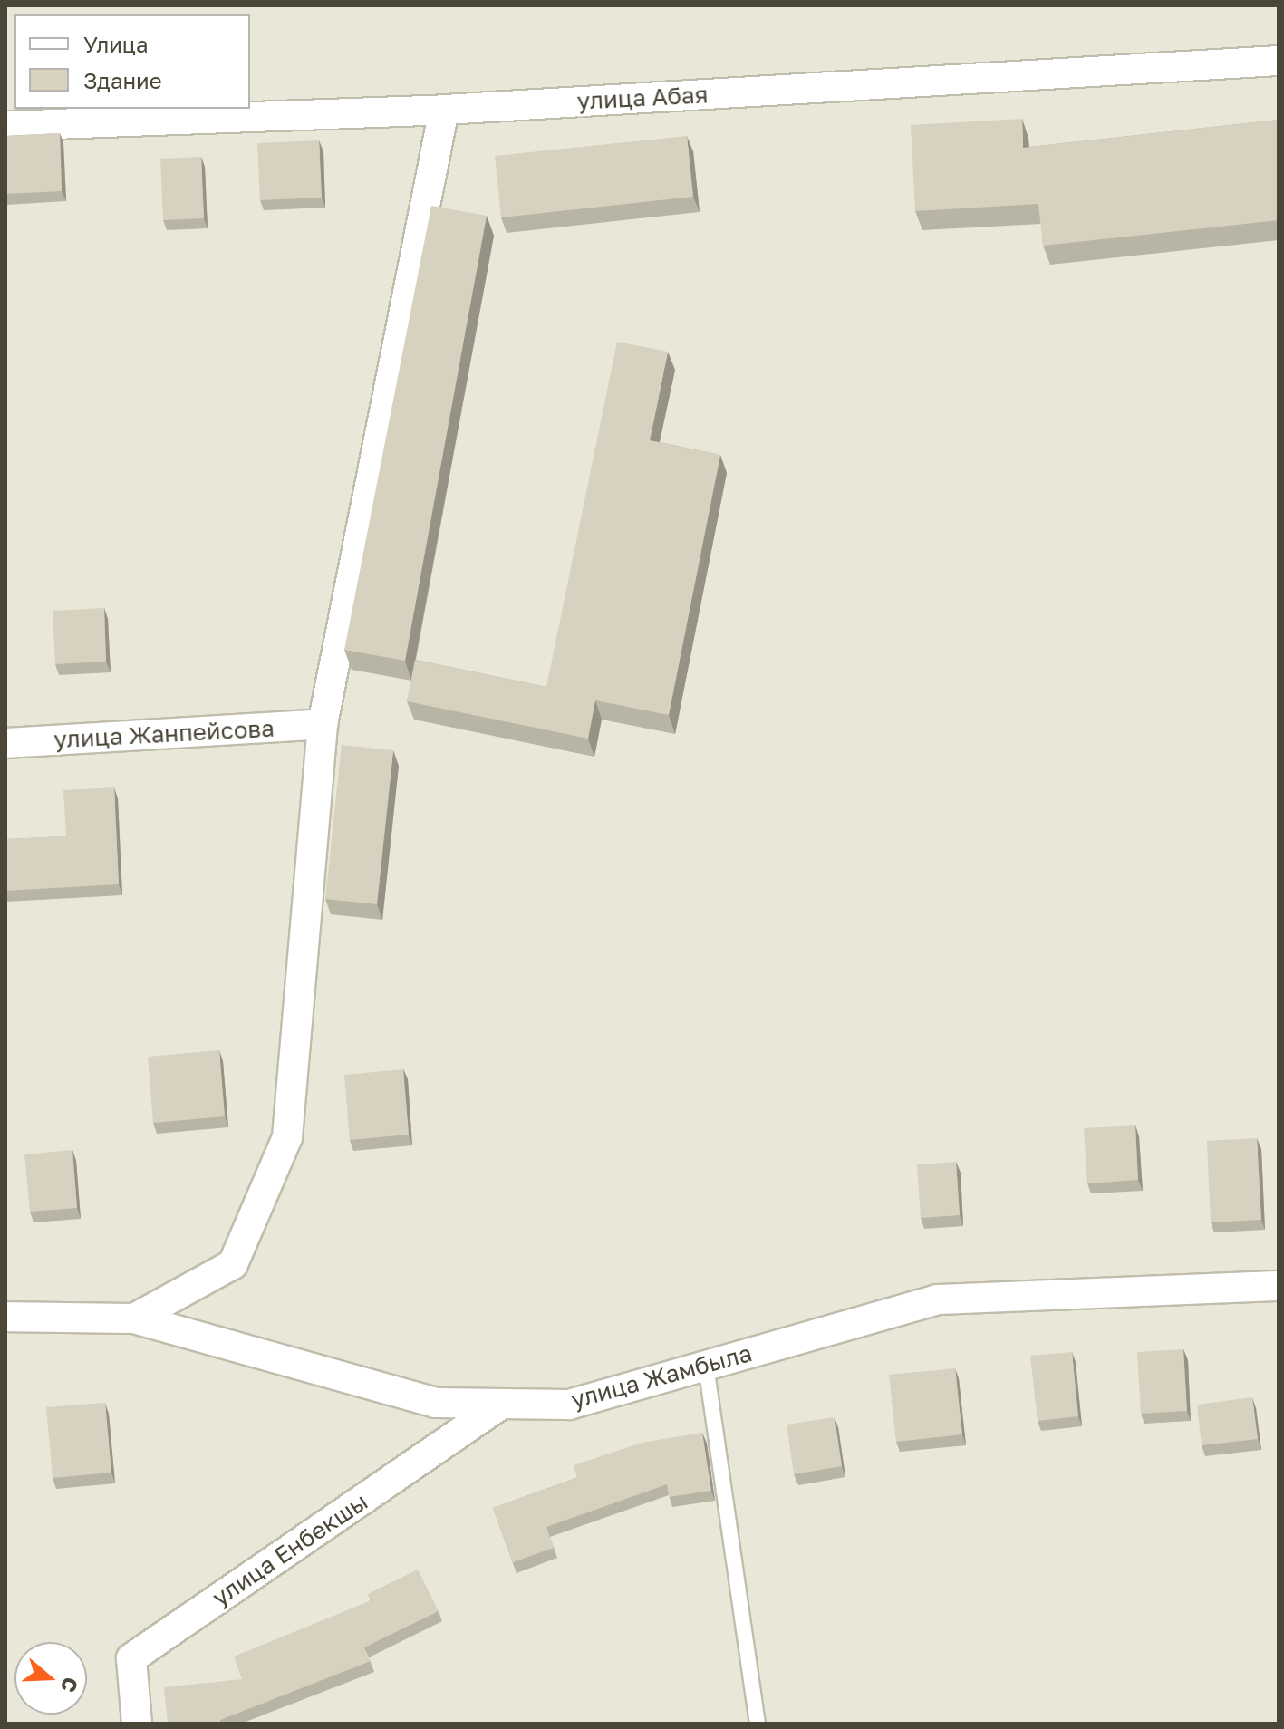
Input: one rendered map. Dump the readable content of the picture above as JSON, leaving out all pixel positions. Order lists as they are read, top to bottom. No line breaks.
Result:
{"streets":{"street":["улица Абая","улица Жанпейсова","улица Жамбыла","улица Енбекшы"]},"crossings":[["улица Жамбыла","улица Енбекшы"]],"legend":["Улица","Здание"],"north":"right"}
